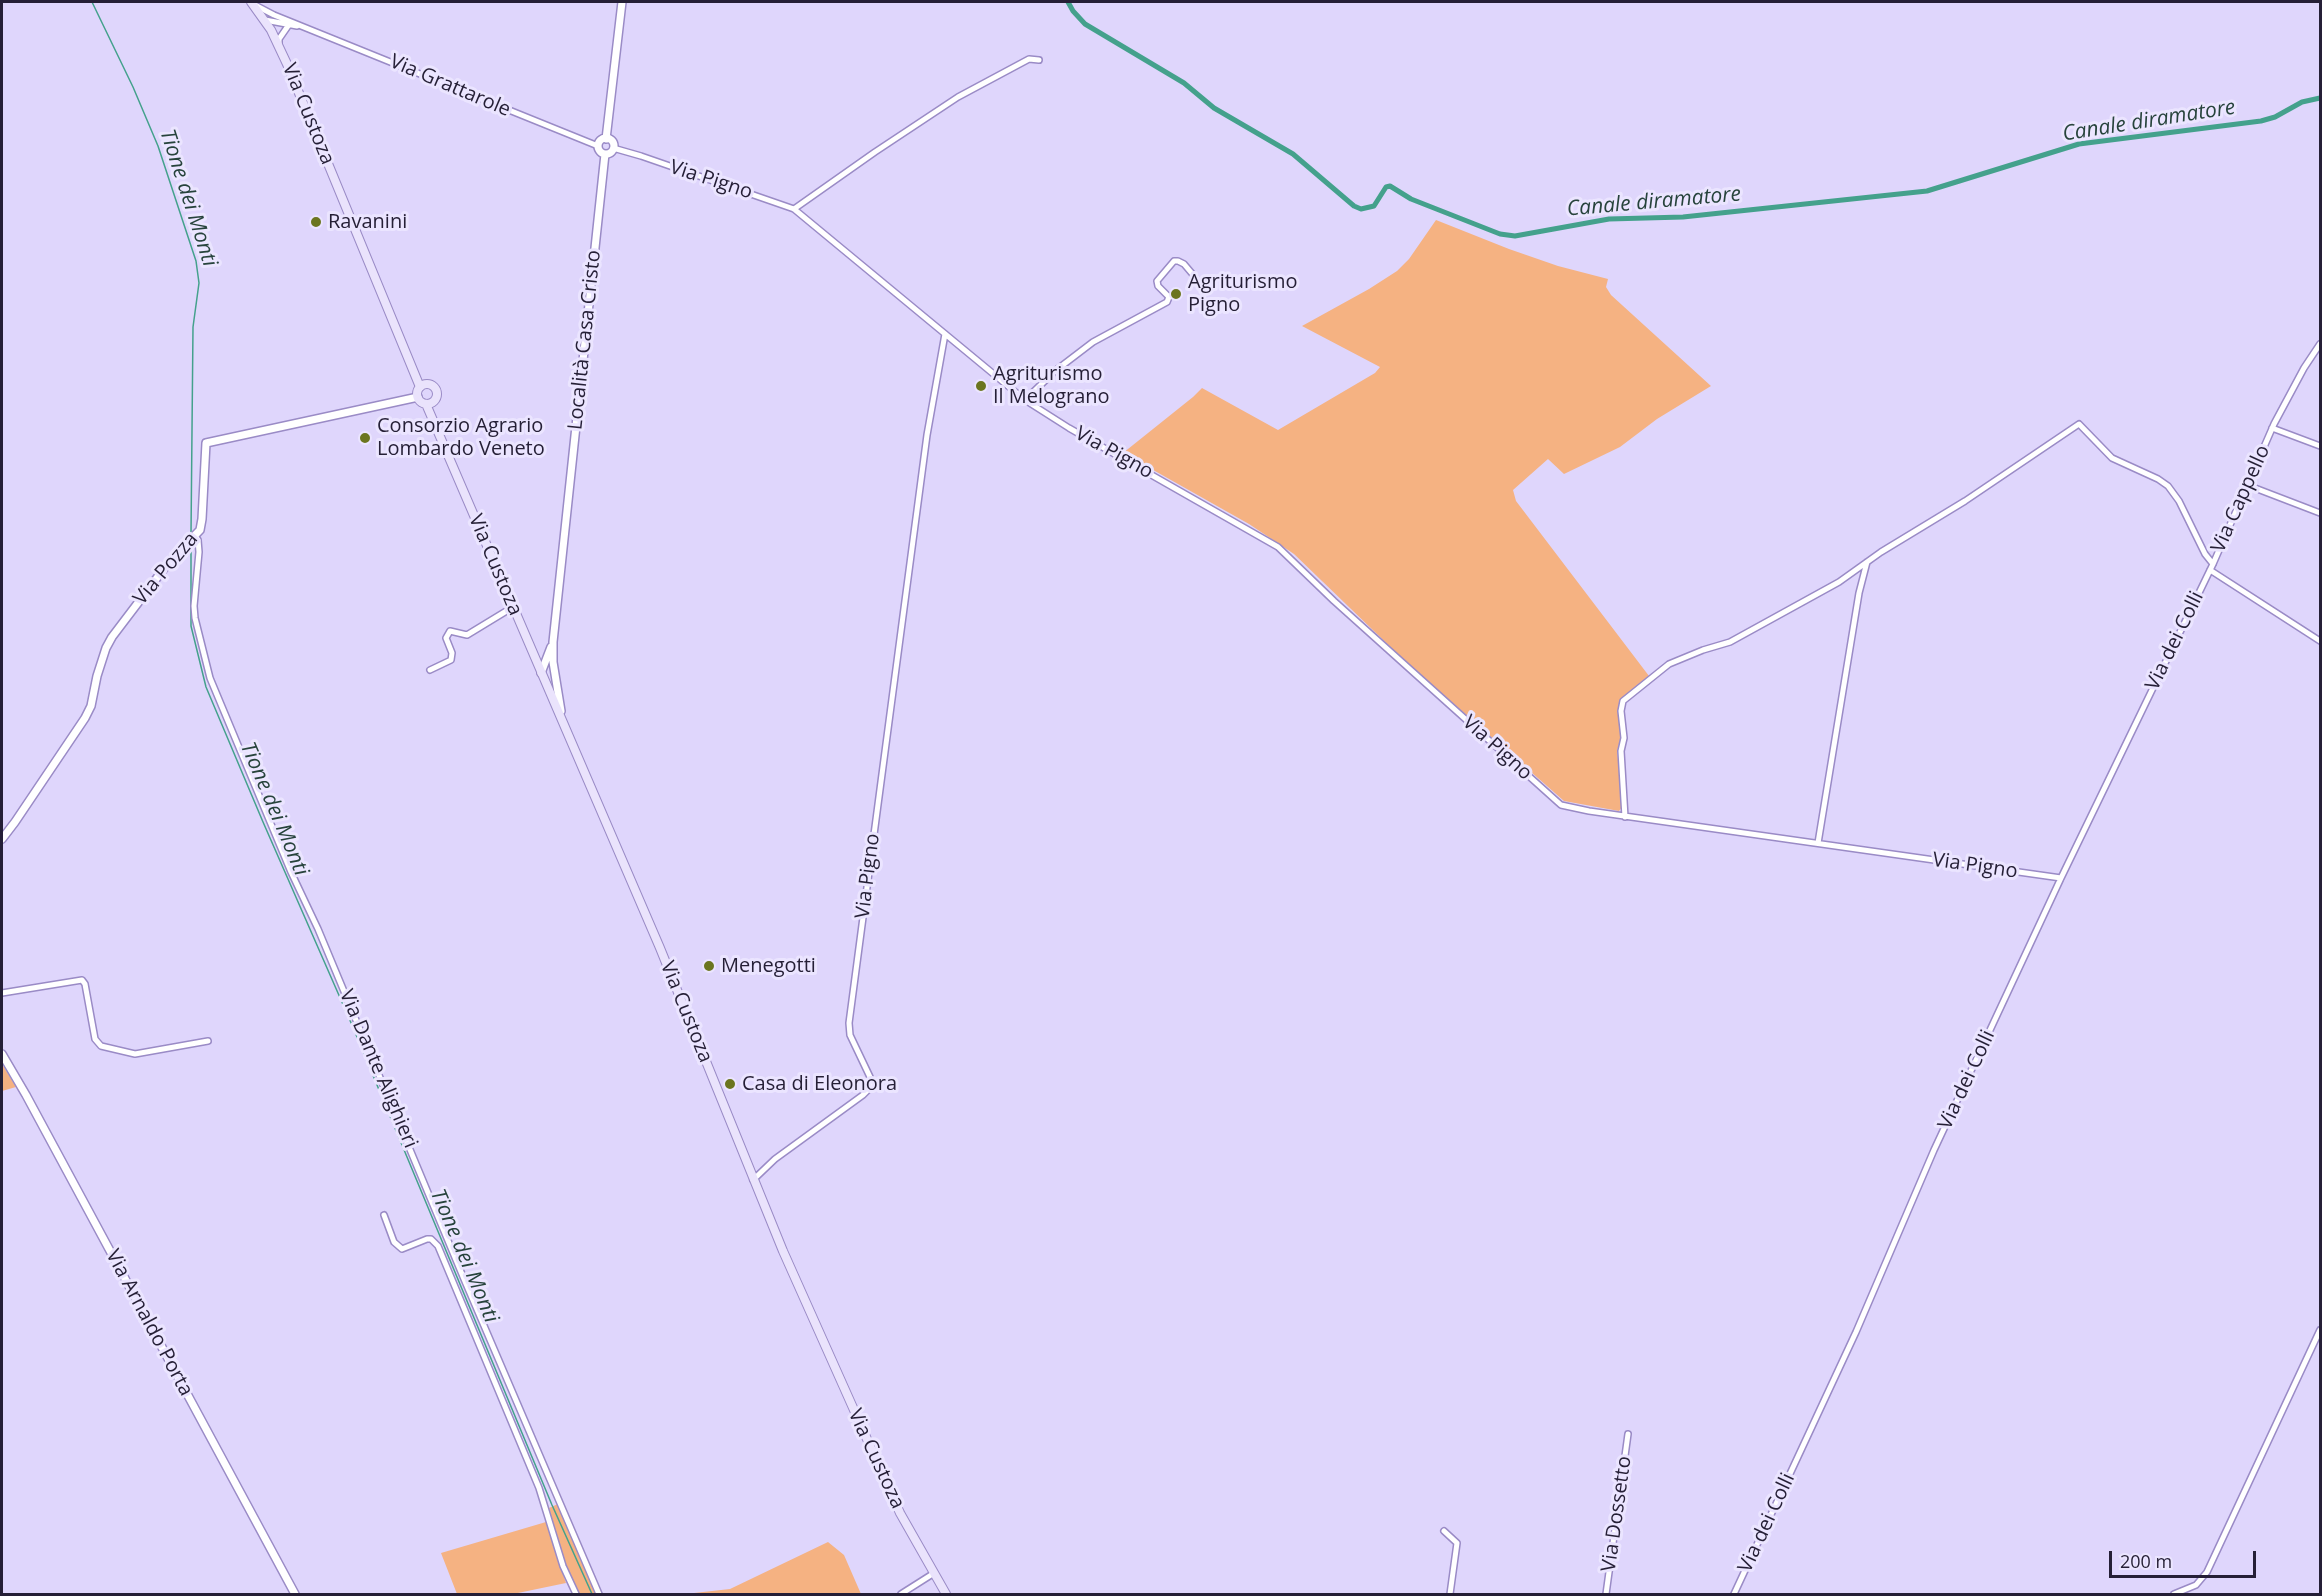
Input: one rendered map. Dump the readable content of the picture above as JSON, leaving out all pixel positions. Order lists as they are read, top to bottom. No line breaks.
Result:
{"streets":{"main road":["Via Custoza"],"street":["Via Grattarole","Via Pigno","Località Casa Cristo","Via Cappello","Via Pozza","Via dei Colli","Via Dante Alighieri","Via Arnaldo Porta","Via Dossetto"]},"crossings":[["Via Grattarole","Via Custoza"],["Via Grattarole","Via Pigno"],["Via Grattarole","Località Casa Cristo"],["Via Custoza","Via Pigno"],["Via Custoza","Via Pozza"],["Via Pigno","Località Casa Cristo"],["Via Pigno","Via dei Colli"],["Via Cappello","Via dei Colli"],["Via Pozza","Via Dante Alighieri"]],"water":["Canale diramatore","Tione dei Monti"],"places":["Ravanini","Agriturismo Pigno","Agriturismo Il Melograno","Consorzio Agrario Lombardo Veneto","Menegotti","Casa di Eleonora"],"scale_bar":"200 m"}
